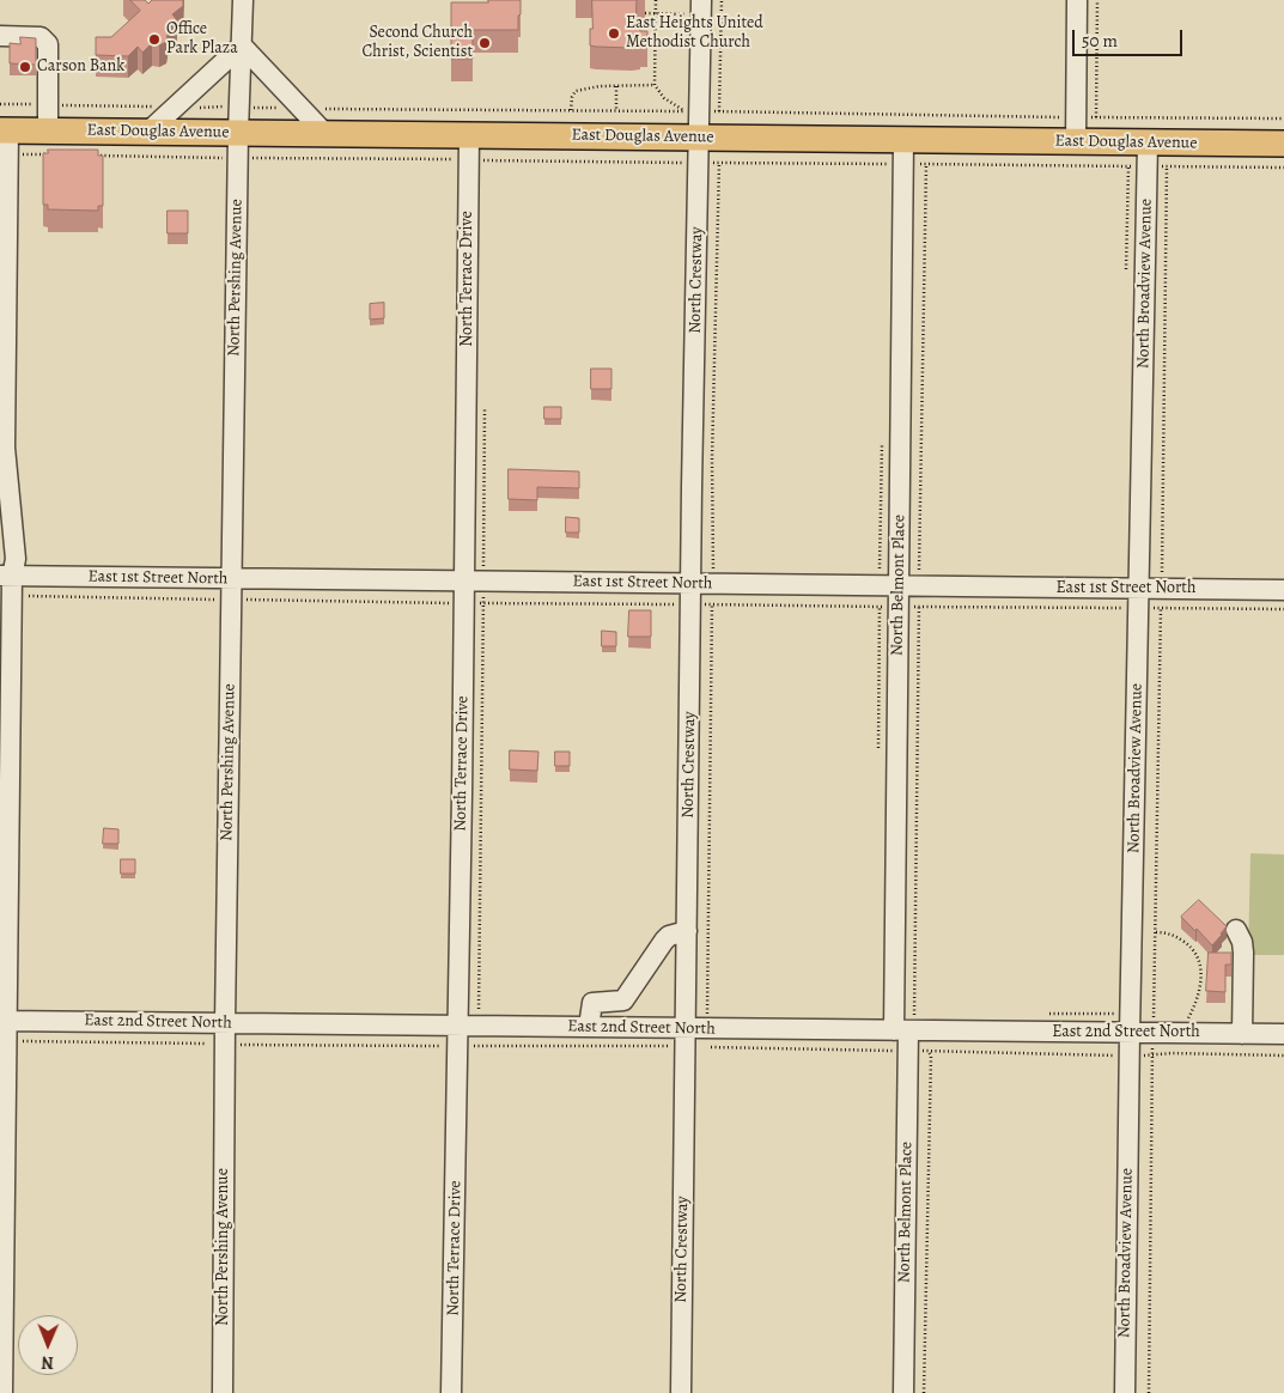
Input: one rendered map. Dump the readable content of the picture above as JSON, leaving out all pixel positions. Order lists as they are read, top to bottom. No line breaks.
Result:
{"streets":{"main road":["East Douglas Avenue"],"street":["North Pershing Avenue","North Terrace Drive","North Crestway","North Broadview Avenue","East 1st Street North","North Belmont Place","East 2nd Street North"]},"crossings":[["East Douglas Avenue","North Pershing Avenue"],["East Douglas Avenue","North Terrace Drive"],["East Douglas Avenue","North Crestway"],["East Douglas Avenue","North Broadview Avenue"],["East Douglas Avenue","North Belmont Place"],["North Pershing Avenue","East 1st Street North"],["North Pershing Avenue","East 2nd Street North"],["North Terrace Drive","East 1st Street North"],["North Terrace Drive","East 2nd Street North"],["North Crestway","East 1st Street North"],["North Crestway","East 2nd Street North"],["North Broadview Avenue","East 1st Street North"],["North Broadview Avenue","East 2nd Street North"],["East 1st Street North","North Belmont Place"],["North Belmont Place","East 2nd Street North"]],"places":["East Heights United Methodist Church","Office Park Plaza","Second Church Christ, Scientist","Carson Bank"],"scale_bar":"50 m","north":"bottom"}
